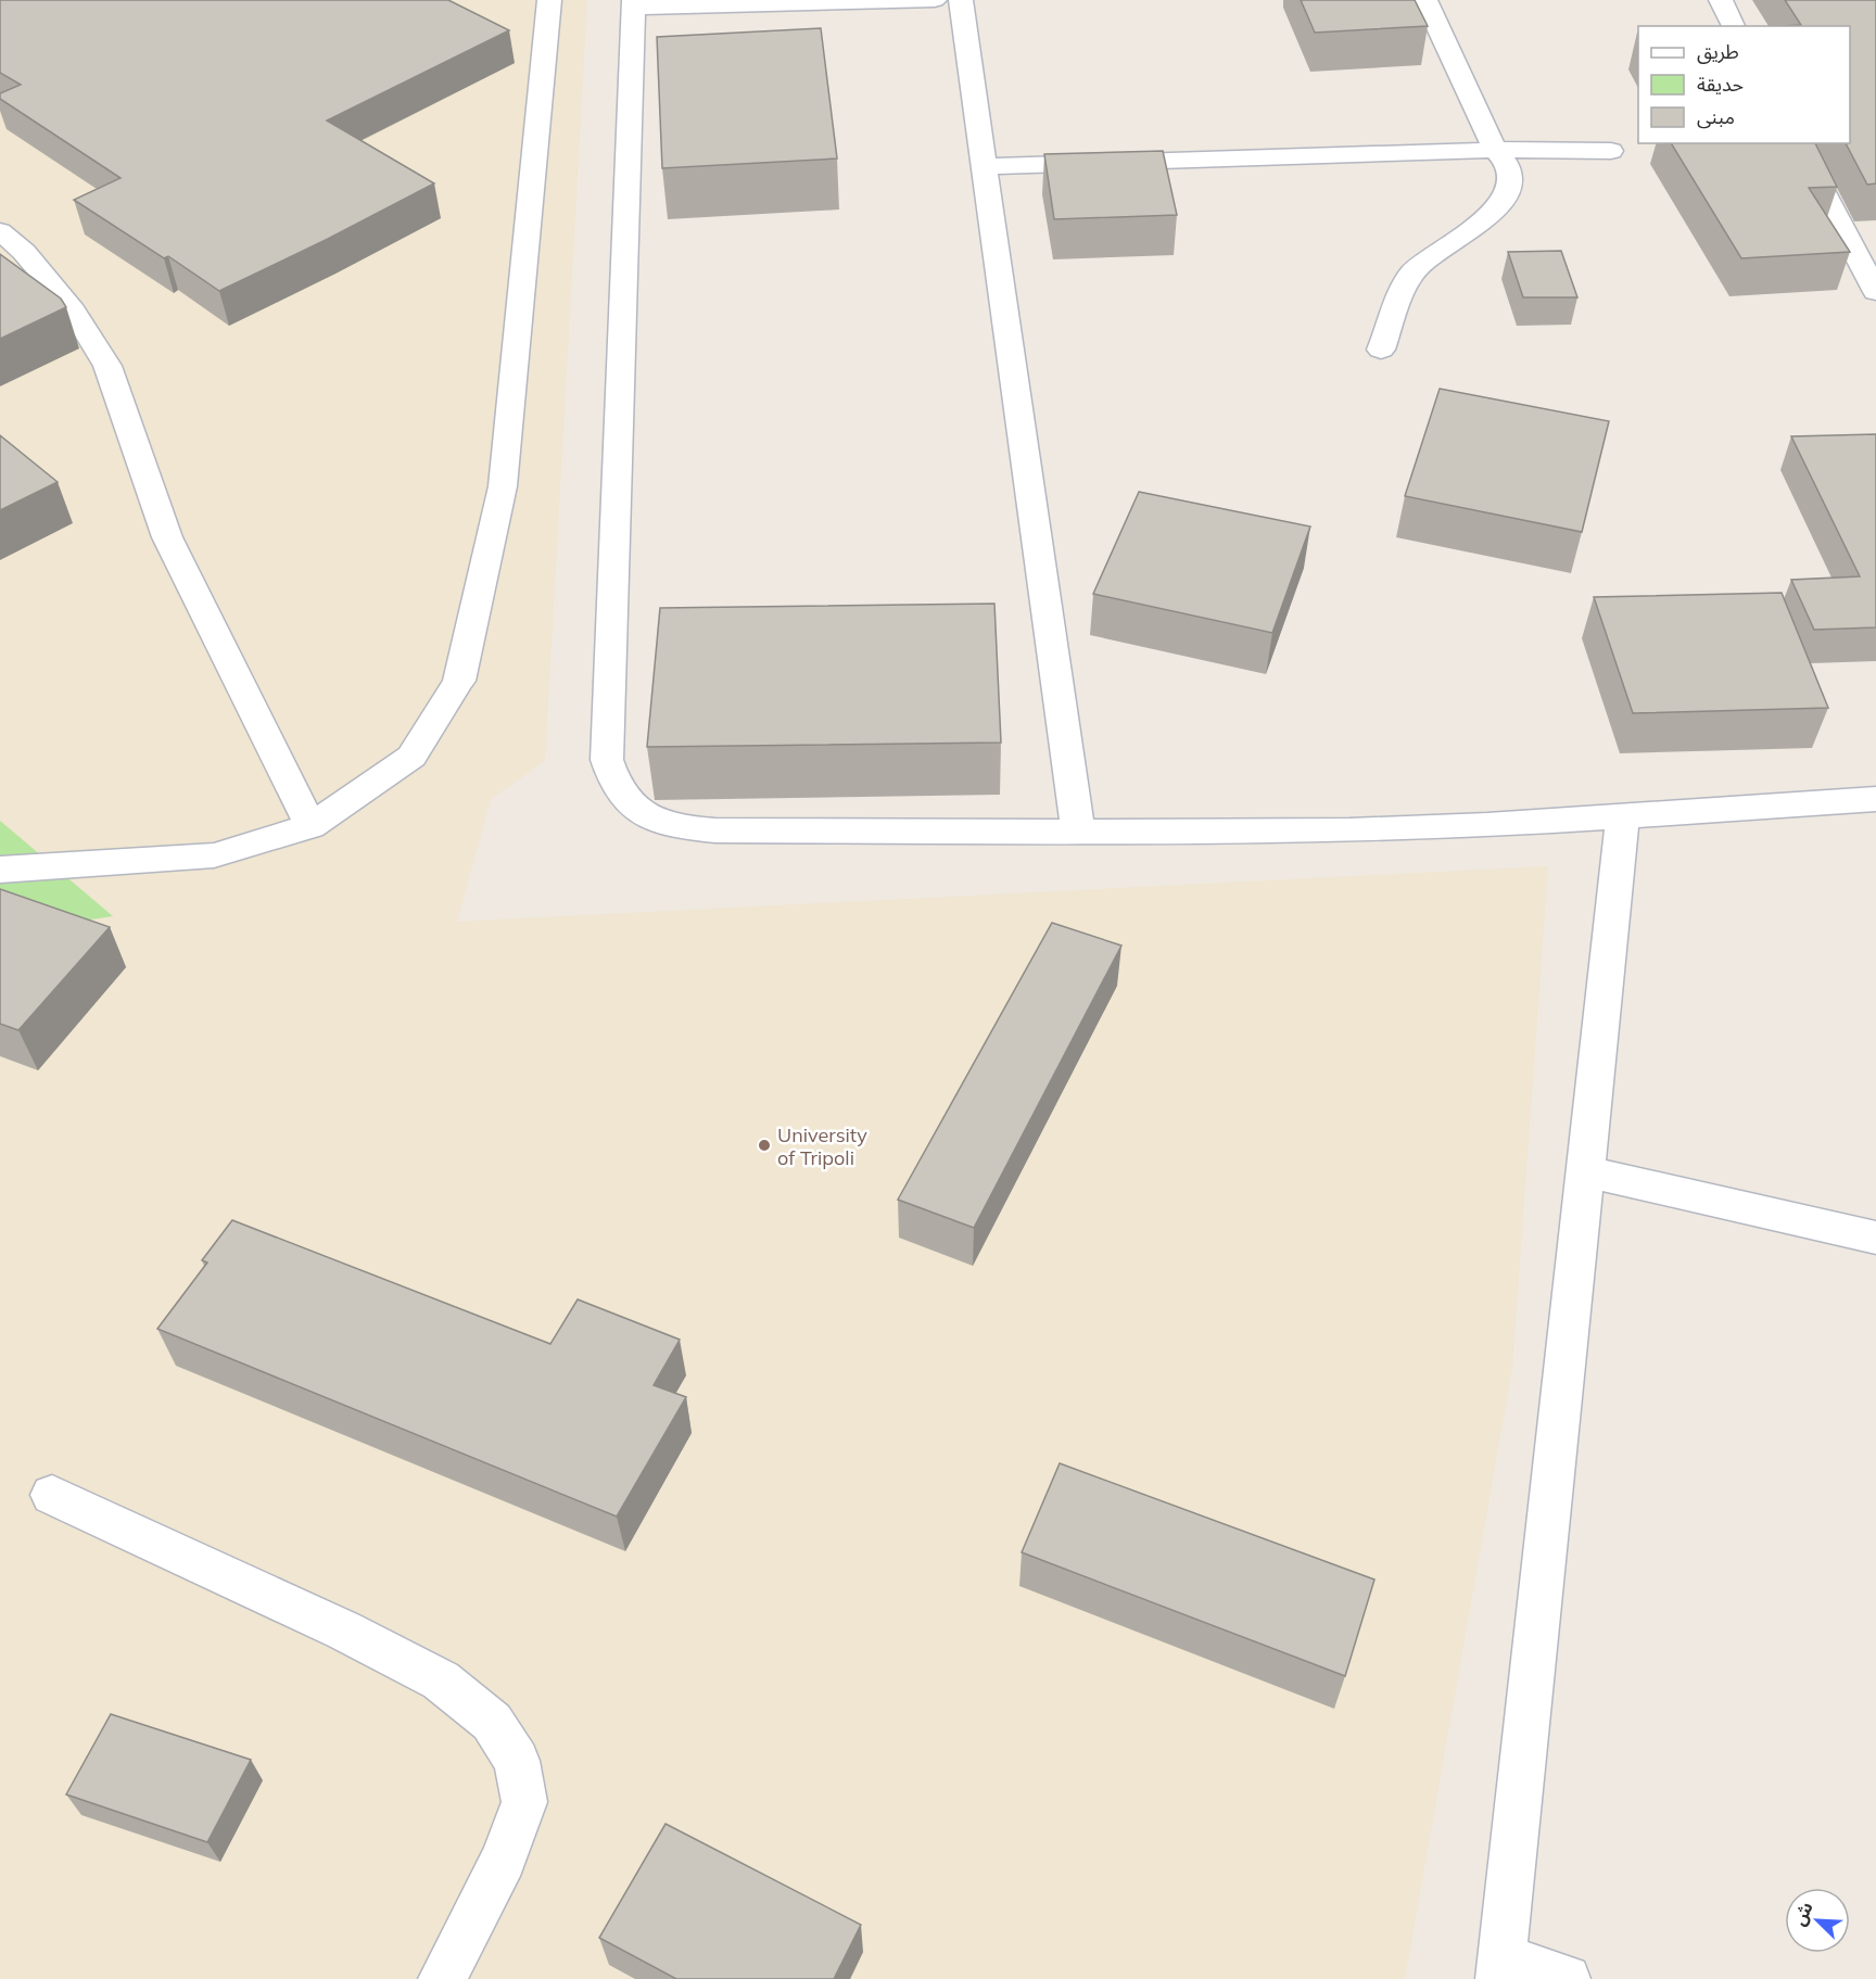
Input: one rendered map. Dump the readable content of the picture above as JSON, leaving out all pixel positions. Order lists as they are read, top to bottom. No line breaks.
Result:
{"places":["University of Tripoli"],"legend":["طريق","حديقة","مبنى"],"north":"top left"}
